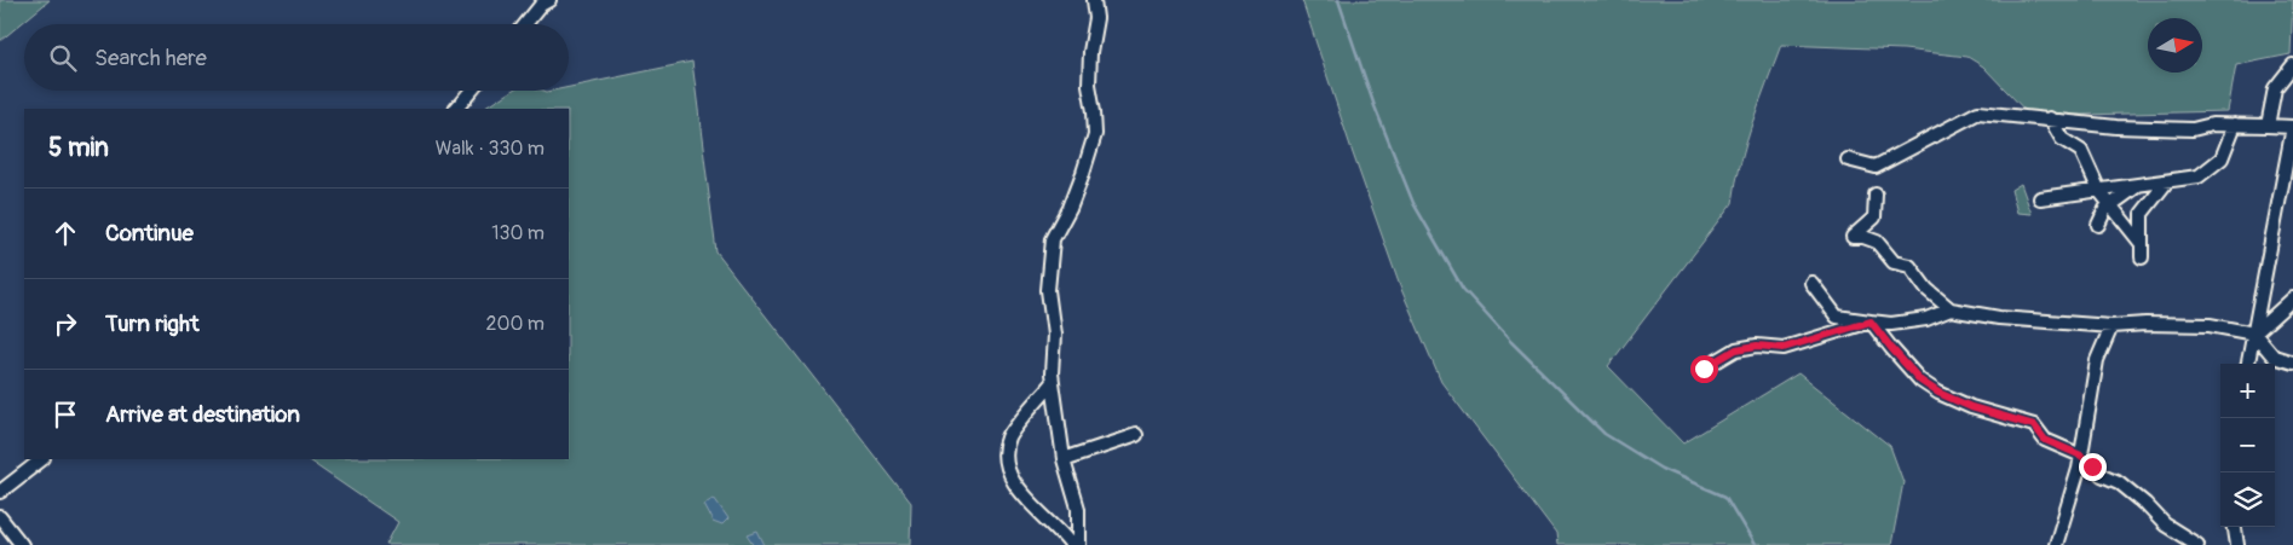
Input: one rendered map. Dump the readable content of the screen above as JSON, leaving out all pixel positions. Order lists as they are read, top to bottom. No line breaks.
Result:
{"north":"right","page":{"search":"Search here","heading":["5 min","Walk · 330 m"],"list":[["Continue","130 m"],["Turn right","200 m"],"Arrive at destination"],"map_buttons":["+","−"]}}
